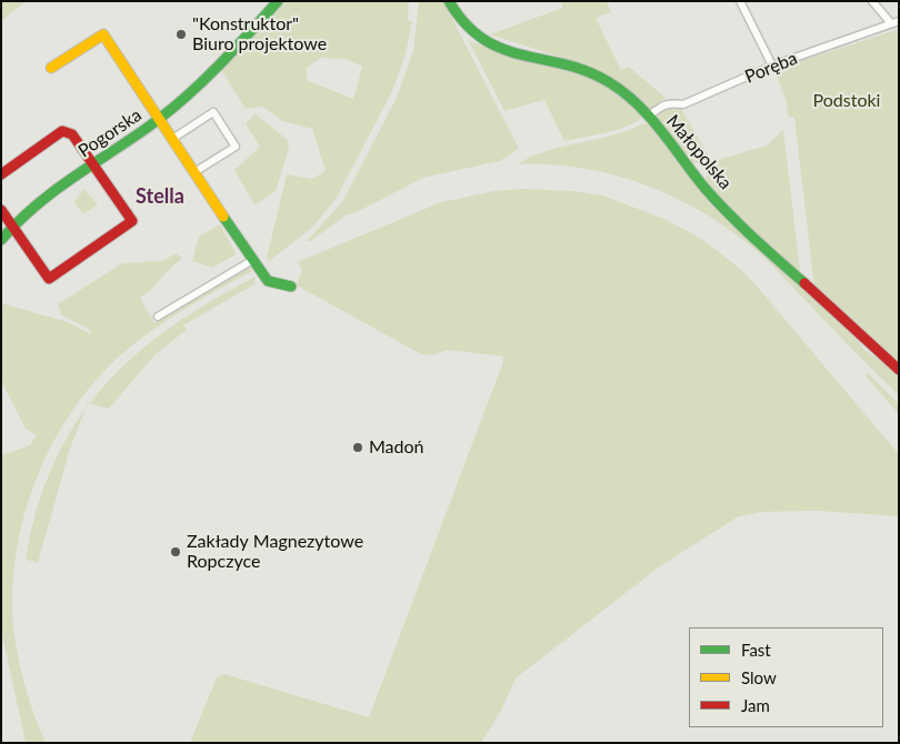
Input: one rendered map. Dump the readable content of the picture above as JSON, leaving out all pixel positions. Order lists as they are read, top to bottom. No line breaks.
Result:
{"streets":{"street":["Poręba","Pogorska","Małopolska"]},"crossings":[["Poręba","Małopolska"]],"districts":["Stella"],"parks":["Podstoki"],"places":["\"Konstruktor\" Biuro projektowe","Madoń","Zakłady Magnezytowe Ropczyce"],"legend":["Fast","Slow","Jam"]}
